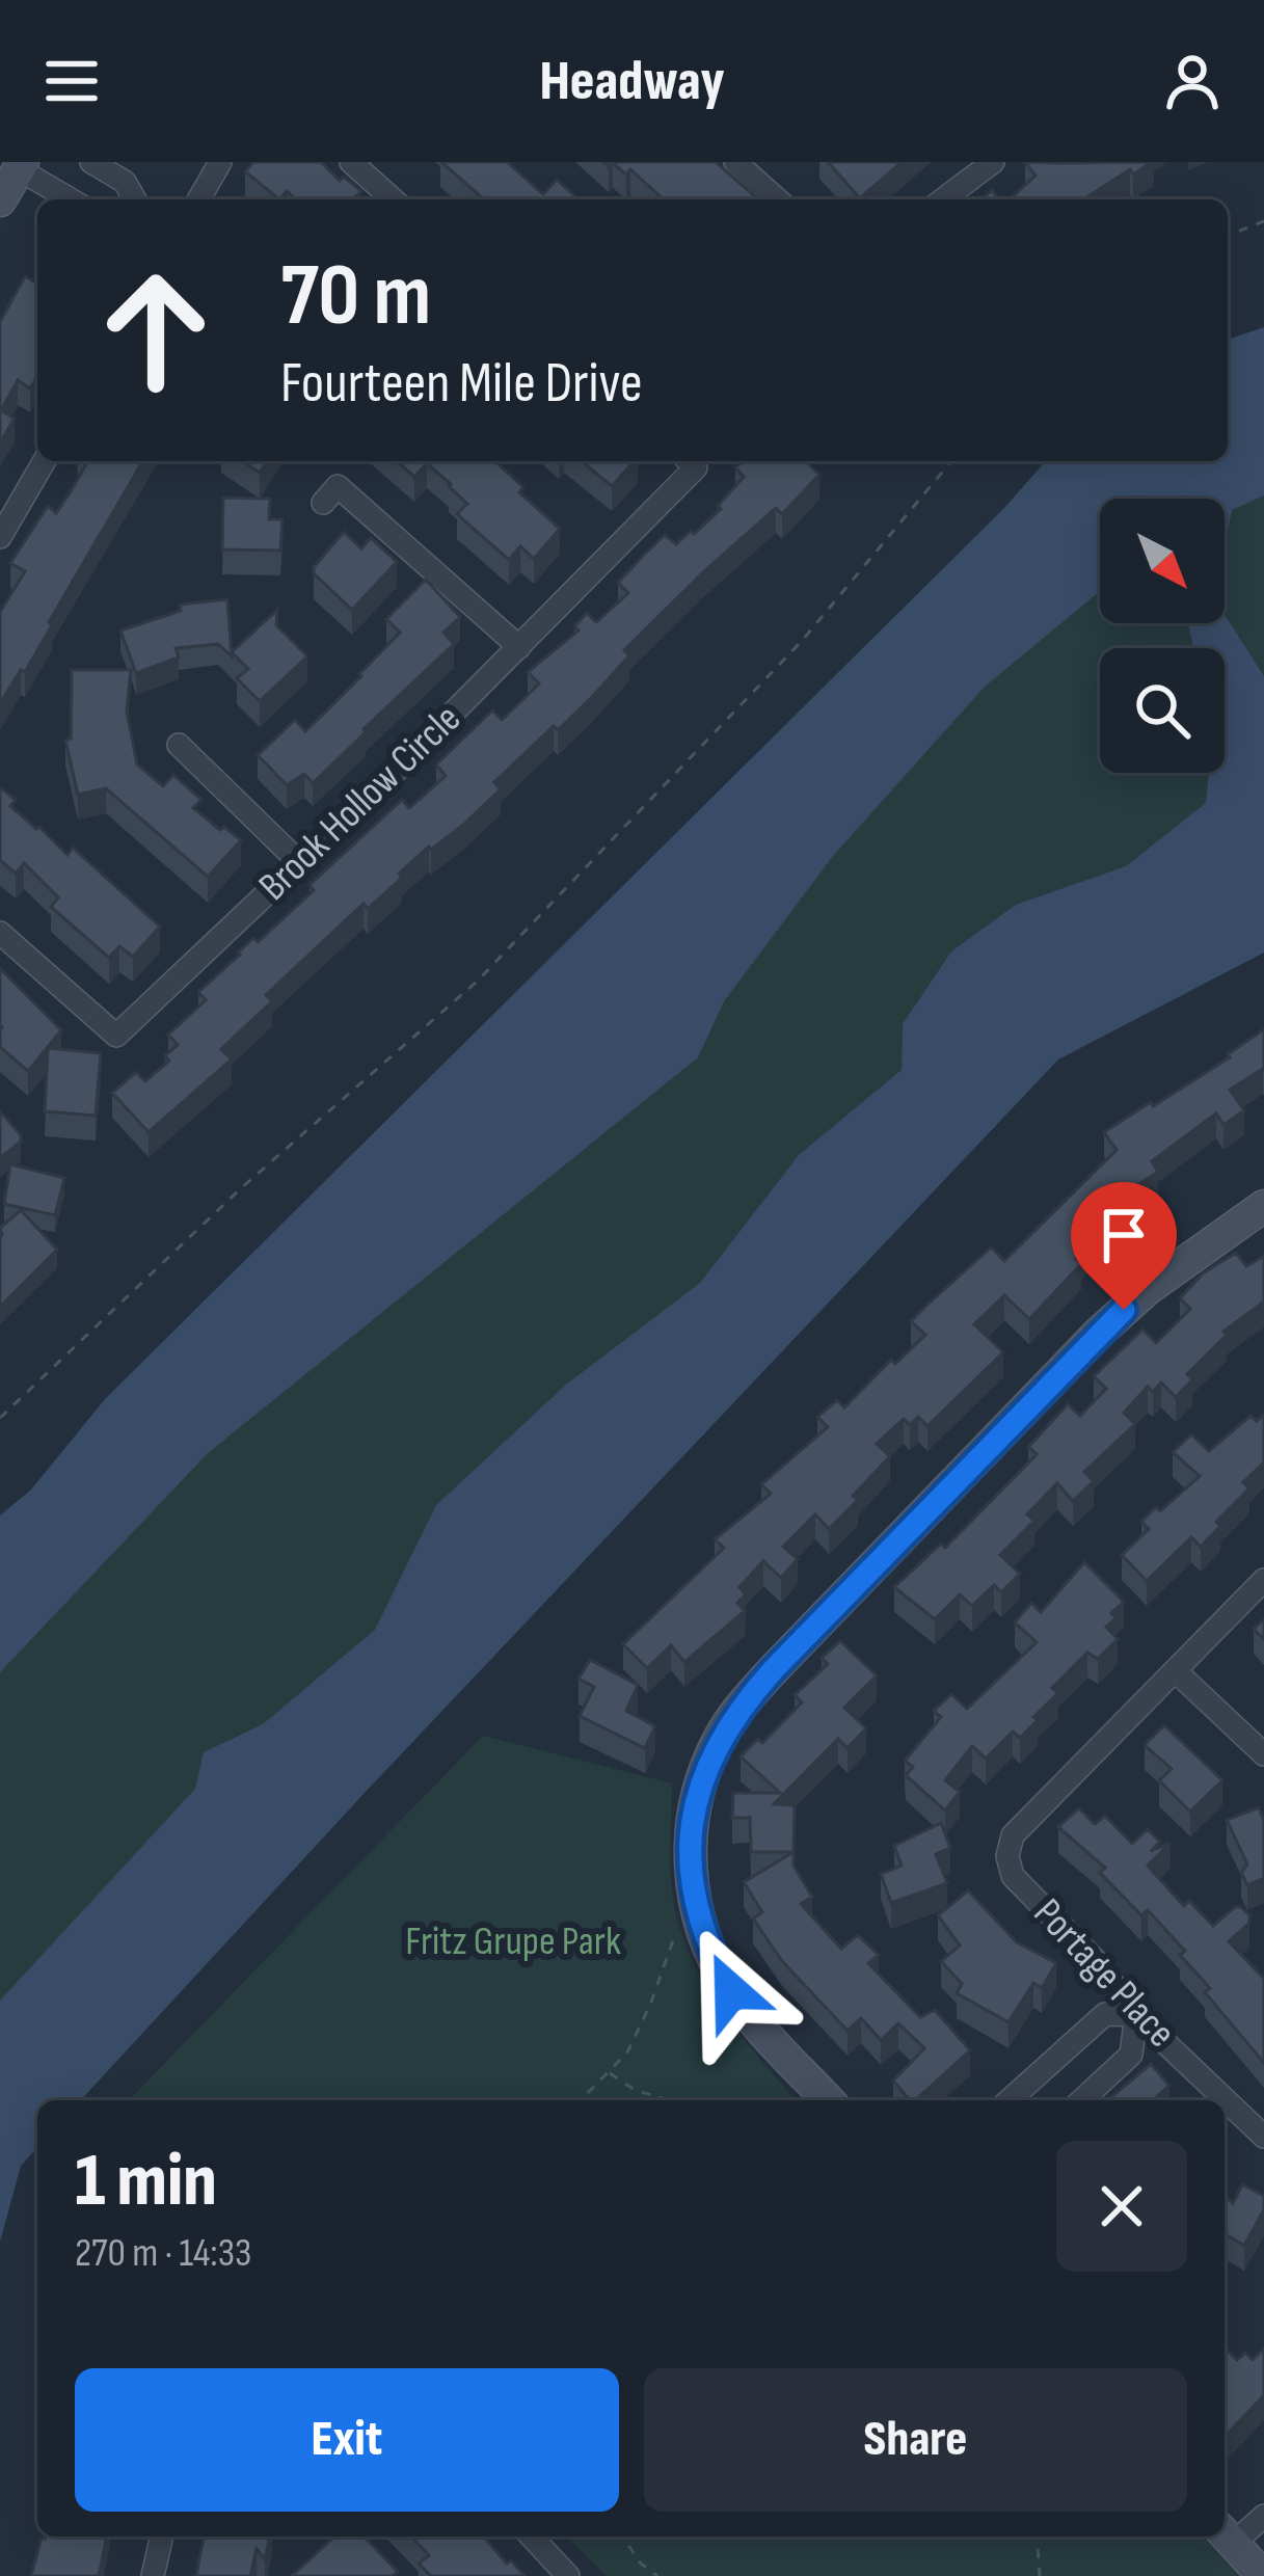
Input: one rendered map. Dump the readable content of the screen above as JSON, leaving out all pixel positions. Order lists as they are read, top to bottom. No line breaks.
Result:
{"streets":{"street":["Brook Hollow Circle","Portage Place"]},"parks":["Fritz Grupe Park"],"north":"bottom right","page":{"header":"Headway","turn":["70 m","Fourteen Mile Drive"],"heading":["1 min","270 m · 14:33"],"buttons":["Exit","Share"]}}
